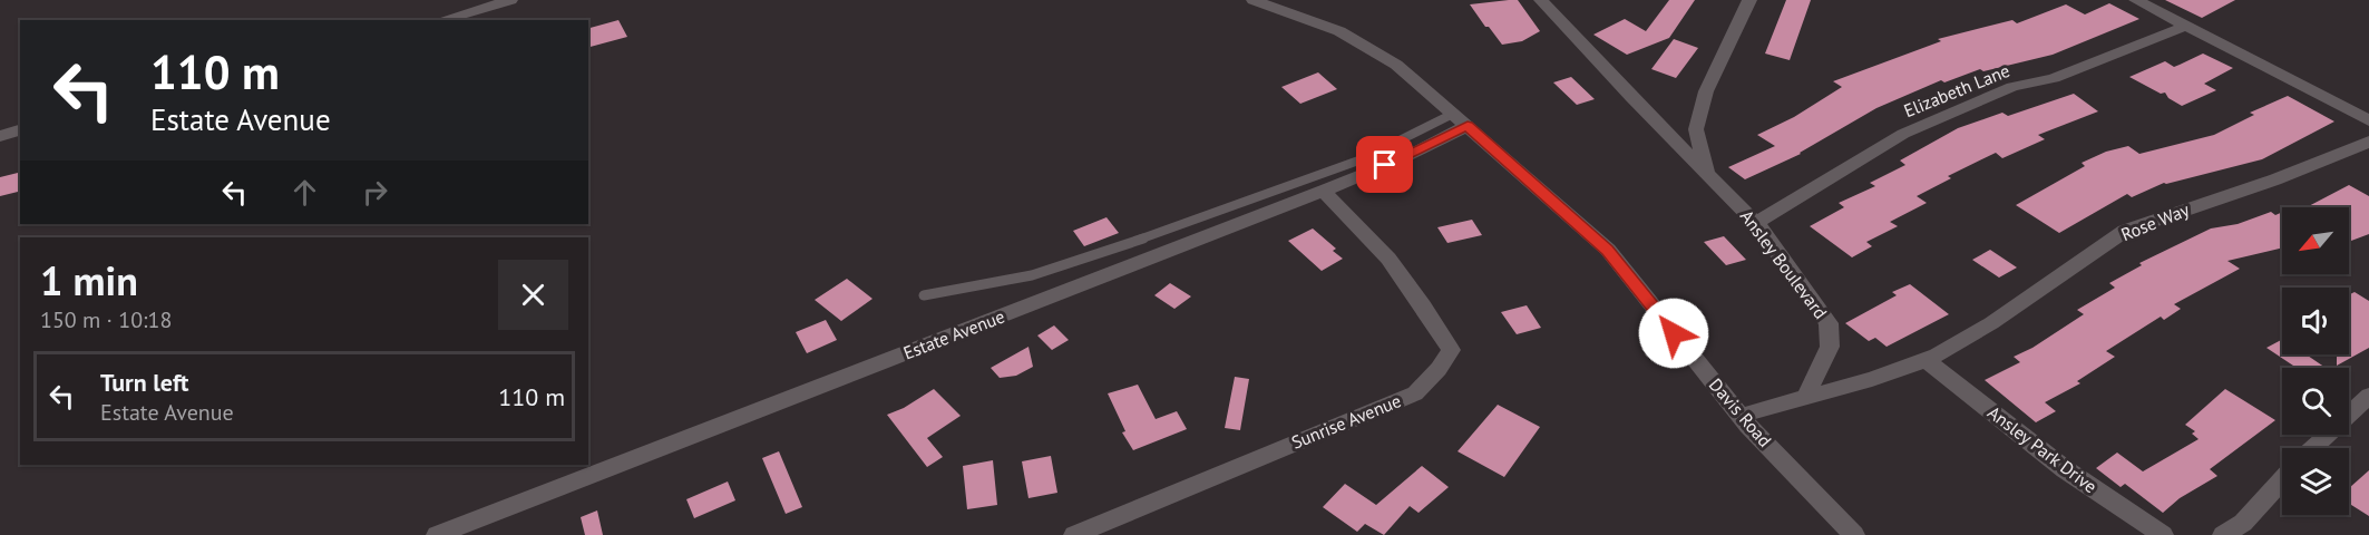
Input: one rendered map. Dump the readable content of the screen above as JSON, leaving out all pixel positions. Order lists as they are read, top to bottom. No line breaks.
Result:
{"streets":{"street":["Elizabeth Lane","Rose Way","Ansley Boulevard","Estate Avenue","Davis Road","Sunrise Avenue","Ansley Park Drive"]},"crossings":[["Elizabeth Lane","Ansley Boulevard"],["Rose Way","Ansley Park Drive"],["Estate Avenue","Davis Road"],["Estate Avenue","Sunrise Avenue"]],"north":"bottom left","page":{"turn":["110 m","Estate Avenue"],"heading":["1 min","150 m · 10:18"],"list":[{"name":"Turn left","note":"Estate Avenue","value":"110 m"}]}}
